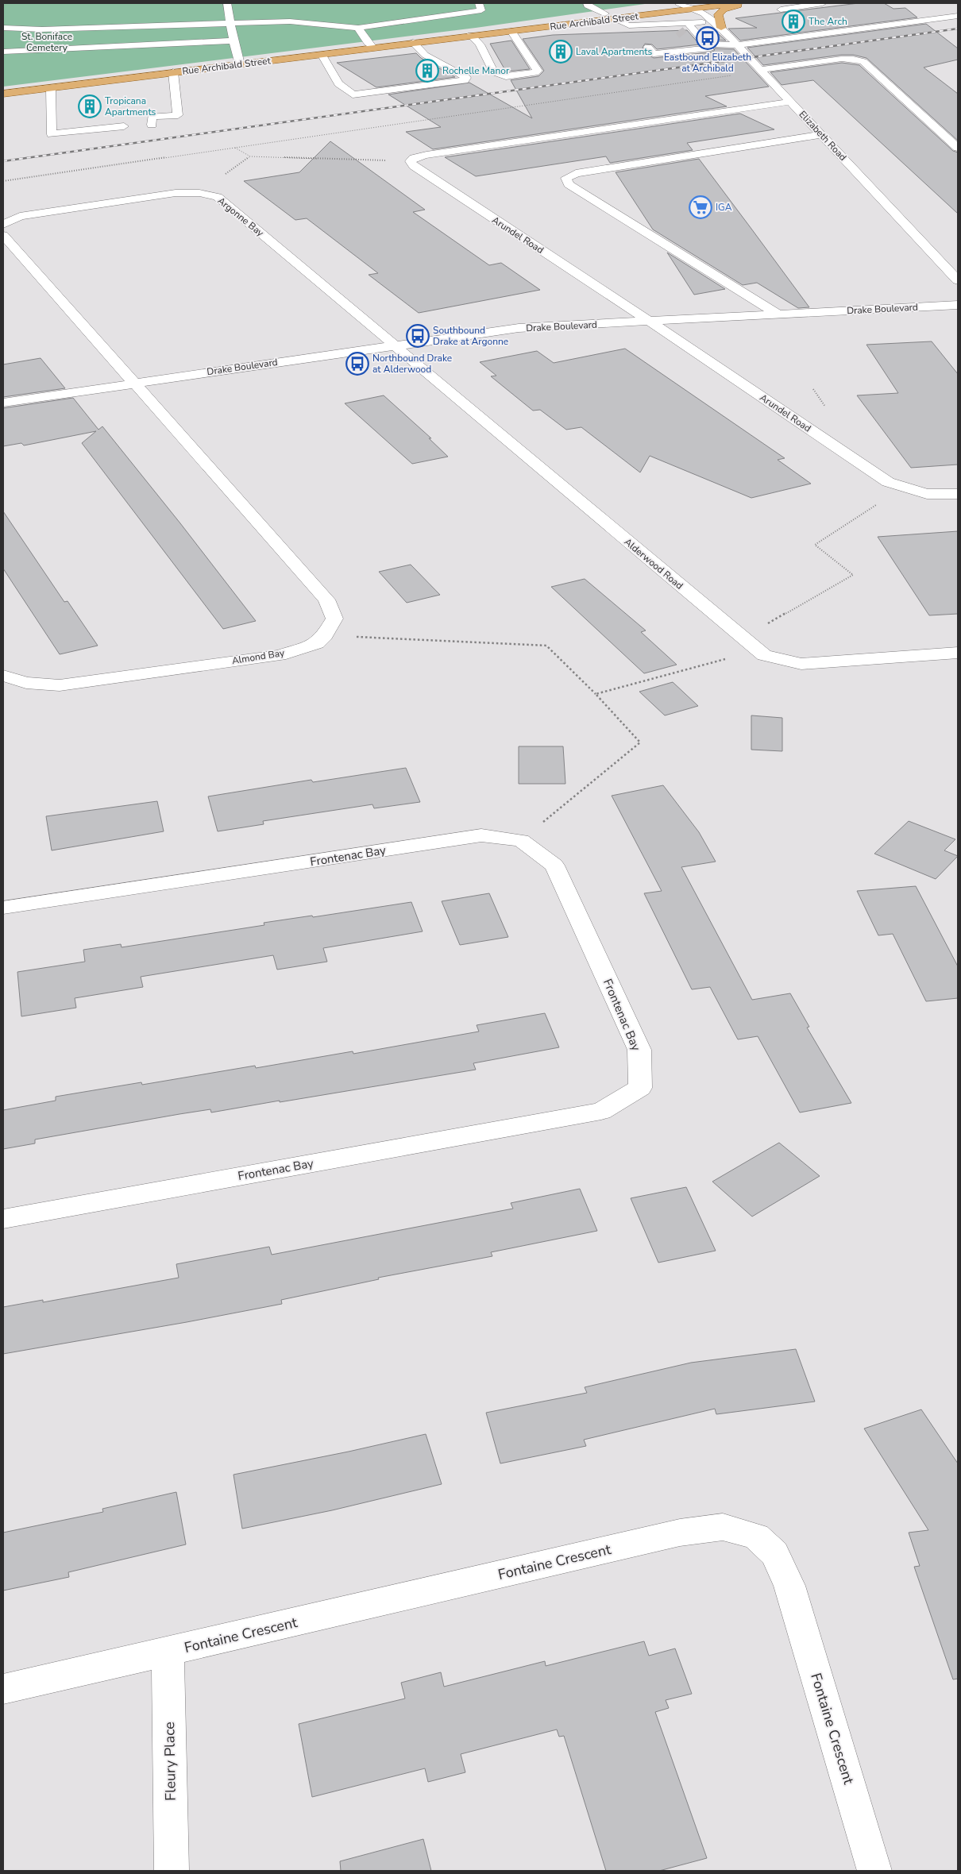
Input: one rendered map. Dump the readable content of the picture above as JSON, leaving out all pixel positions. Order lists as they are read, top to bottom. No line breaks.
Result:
{"streets":{"main road":["Rue Archibald Street"],"street":["Elizabeth Road","Argonne Bay","Arundel Road","Drake Boulevard","Alderwood Road","Almond Bay","Frontenac Bay","Fontaine Crescent","Fleury Place"]},"crossings":[["Rue Archibald Street","Elizabeth Road"],["Argonne Bay","Drake Boulevard"],["Argonne Bay","Alderwood Road"],["Arundel Road","Drake Boulevard"],["Drake Boulevard","Alderwood Road"],["Drake Boulevard","Almond Bay"],["Fontaine Crescent","Fleury Place"]],"parks":["St. Boniface Cemetery"],"places":{"building":["The Arch","Laval Apartments","Rochelle Manor","Tropicana Apartments"],"bus stop":["Eastbound Elizabeth at Archibald","Southbound Drake at Argonne","Northbound Drake at Alderwood"],"supermarket":["IGA"]}}
